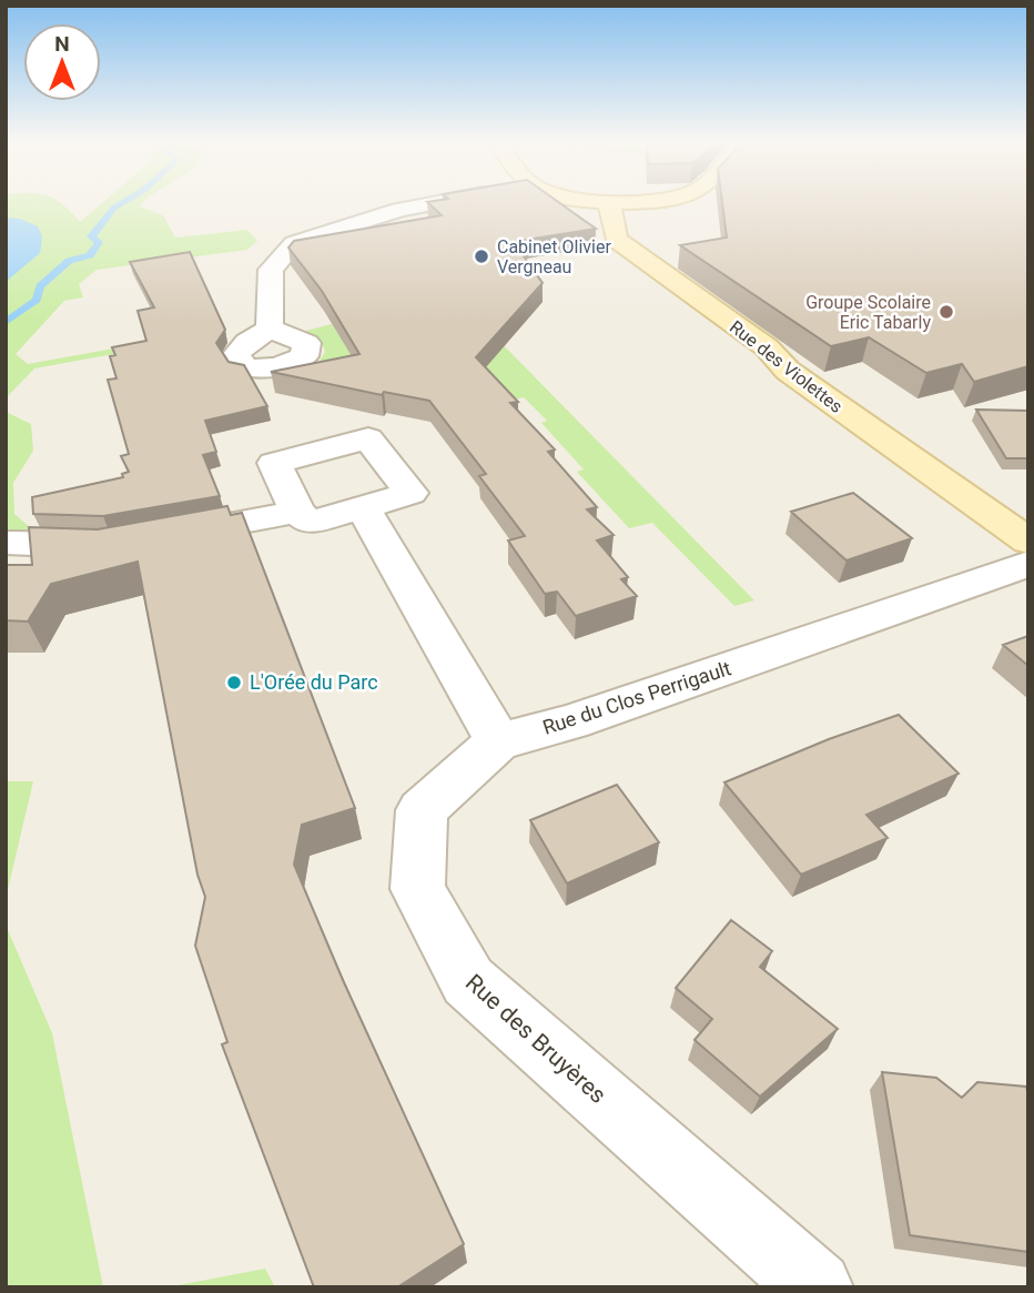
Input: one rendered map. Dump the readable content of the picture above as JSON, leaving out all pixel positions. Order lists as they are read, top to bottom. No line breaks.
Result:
{"streets":{"street":["Rue des Violettes","Rue du Clos Perrigault","Rue des Bruyères"]},"crossings":[["Rue du Clos Perrigault","Rue des Bruyères"]],"places":["Cabinet Olivier Vergneau","Groupe Scolaire Eric Tabarly","L'Orée du Parc"],"north":"top"}
